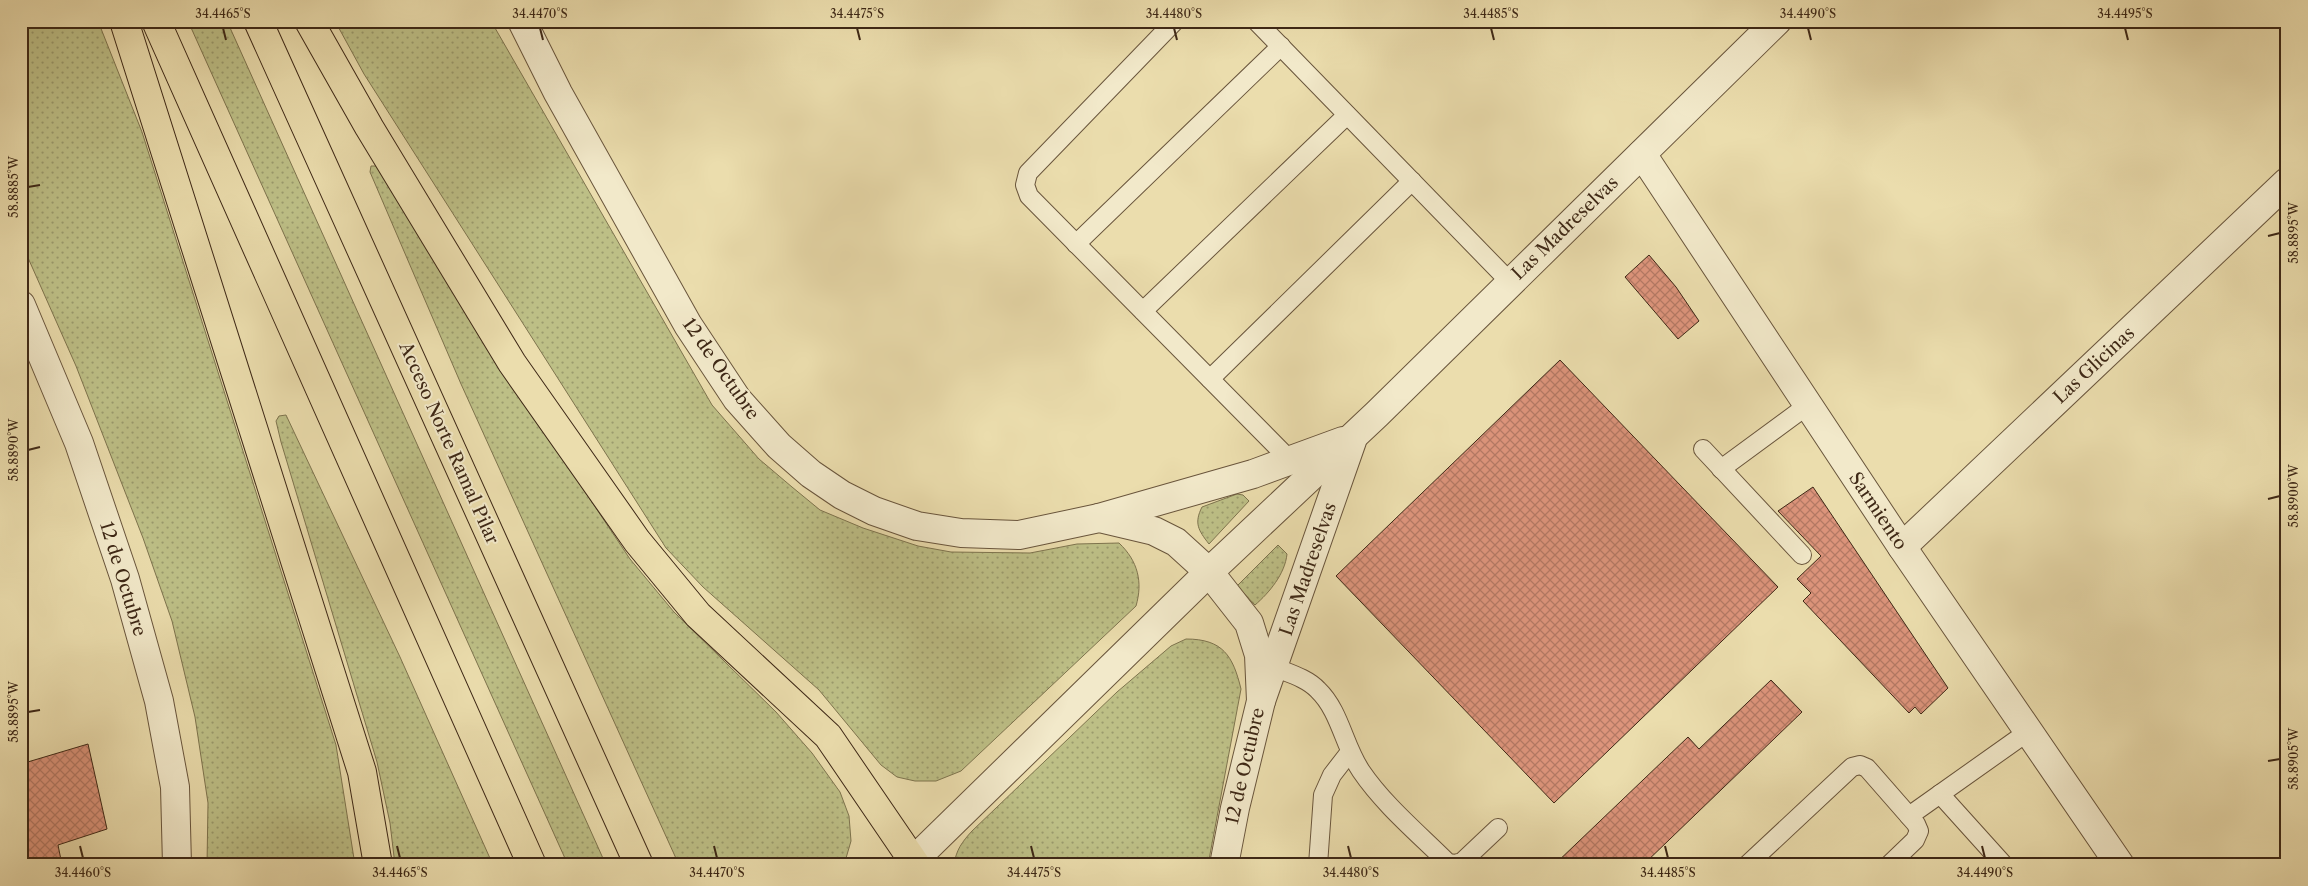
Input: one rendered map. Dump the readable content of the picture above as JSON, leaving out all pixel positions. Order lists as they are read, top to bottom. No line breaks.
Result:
{"streets":{"highway":["Acceso Norte Ramal Pilar"],"street":["Las Madreselvas","Las Glicinas","12 de Octubre","Sarmiento"]},"crossings":[["Las Madreselvas","12 de Octubre"],["Las Madreselvas","Sarmiento"],["Las Glicinas","Sarmiento"]],"coordinates":["34.4465°S","34.4470°S","34.4475°S","34.4480°S","34.4485°S","34.4490°S","34.4495°S","58.8885°W","58.8895°W","58.8890°W","58.8900°W","58.8905°W","34.4460°S"]}
